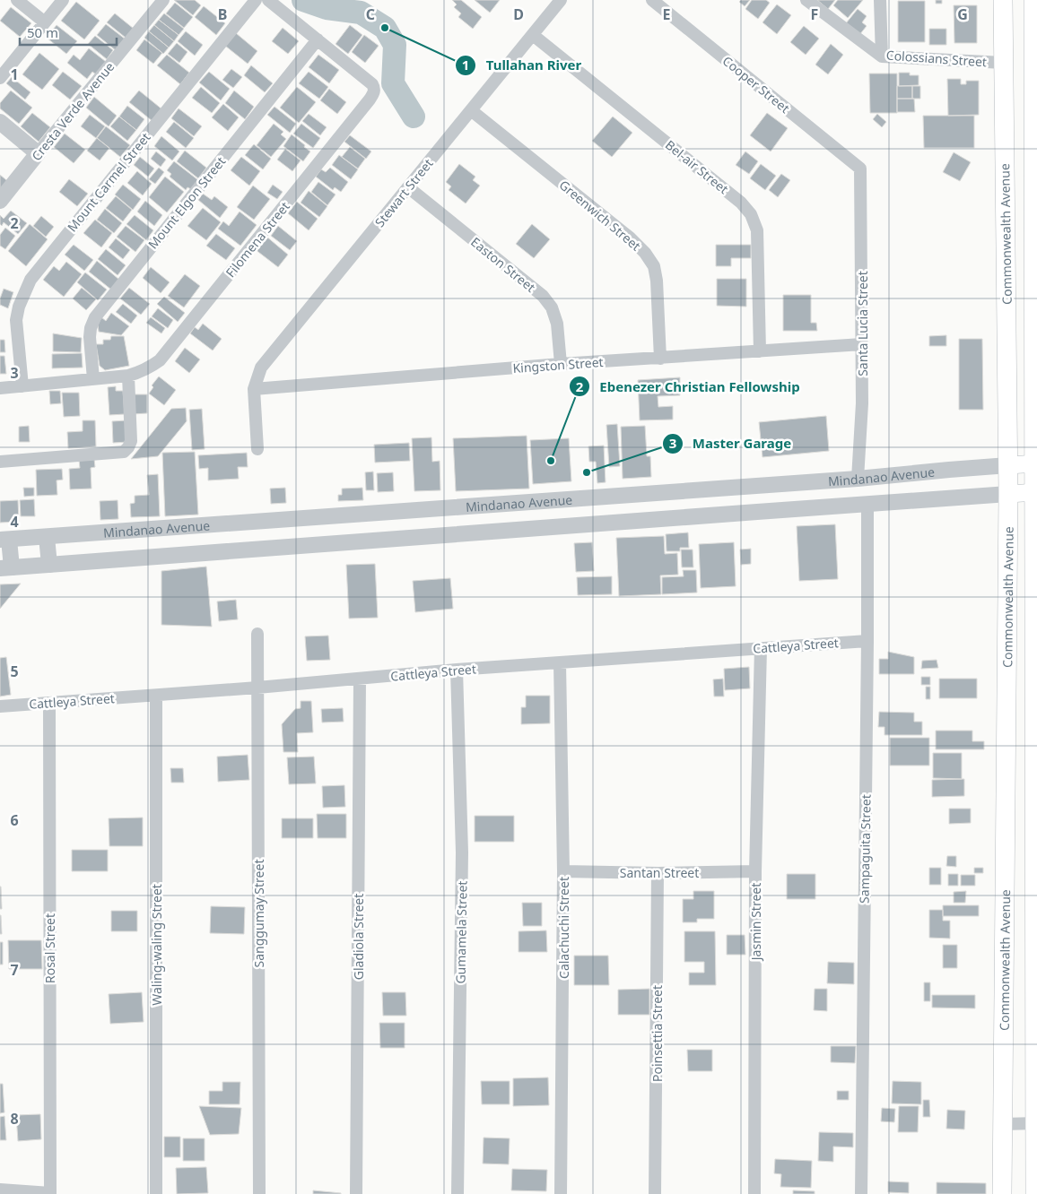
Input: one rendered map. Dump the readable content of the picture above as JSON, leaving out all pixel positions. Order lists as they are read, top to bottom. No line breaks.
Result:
{"streets":{"main road":["Commonwealth Avenue","Mindanao Avenue"],"street":["Colossians Street","Cooper Street","Cresta Verde Avenue","Bel-air Street","Mount Carmel Street","Stewart Street","Mount Elgon Street","Greenwich Street","Filomena Street","Easton Street","Santa Lucia Street","Kingston Street","Cattleya Street","Sampaguita Street","Santan Street","Sanggumay Street","Jasmin Street","Calachuchi Street","Gumamela Street","Gladiola Street","Waling-waling Street","Rosal Street","Poinsettia Street"]},"crossings":[["Colossians Street","Commonwealth Avenue"],["Cooper Street","Santa Lucia Street"],["Bel-air Street","Stewart Street"],["Bel-air Street","Kingston Street"],["Mount Carmel Street","Filomena Street"],["Stewart Street","Greenwich Street"],["Stewart Street","Easton Street"],["Stewart Street","Kingston Street"],["Mount Elgon Street","Filomena Street"],["Greenwich Street","Kingston Street"],["Commonwealth Avenue","Mindanao Avenue"],["Easton Street","Kingston Street"],["Santa Lucia Street","Kingston Street"],["Santa Lucia Street","Mindanao Avenue"],["Cattleya Street","Sampaguita Street"],["Cattleya Street","Sanggumay Street"],["Cattleya Street","Jasmin Street"],["Cattleya Street","Calachuchi Street"],["Cattleya Street","Gumamela Street"],["Cattleya Street","Gladiola Street"],["Cattleya Street","Waling-waling Street"],["Cattleya Street","Rosal Street"],["Santan Street","Jasmin Street"],["Santan Street","Calachuchi Street"],["Santan Street","Poinsettia Street"]],"places":["Tullahan River","Ebenezer Christian Fellowship","Master Garage"],"scale_bar":"50 m","grid":{"columns":["B","C","D","E","F","G"],"rows":["1","2","3","4","5","6","7","8"]}}
